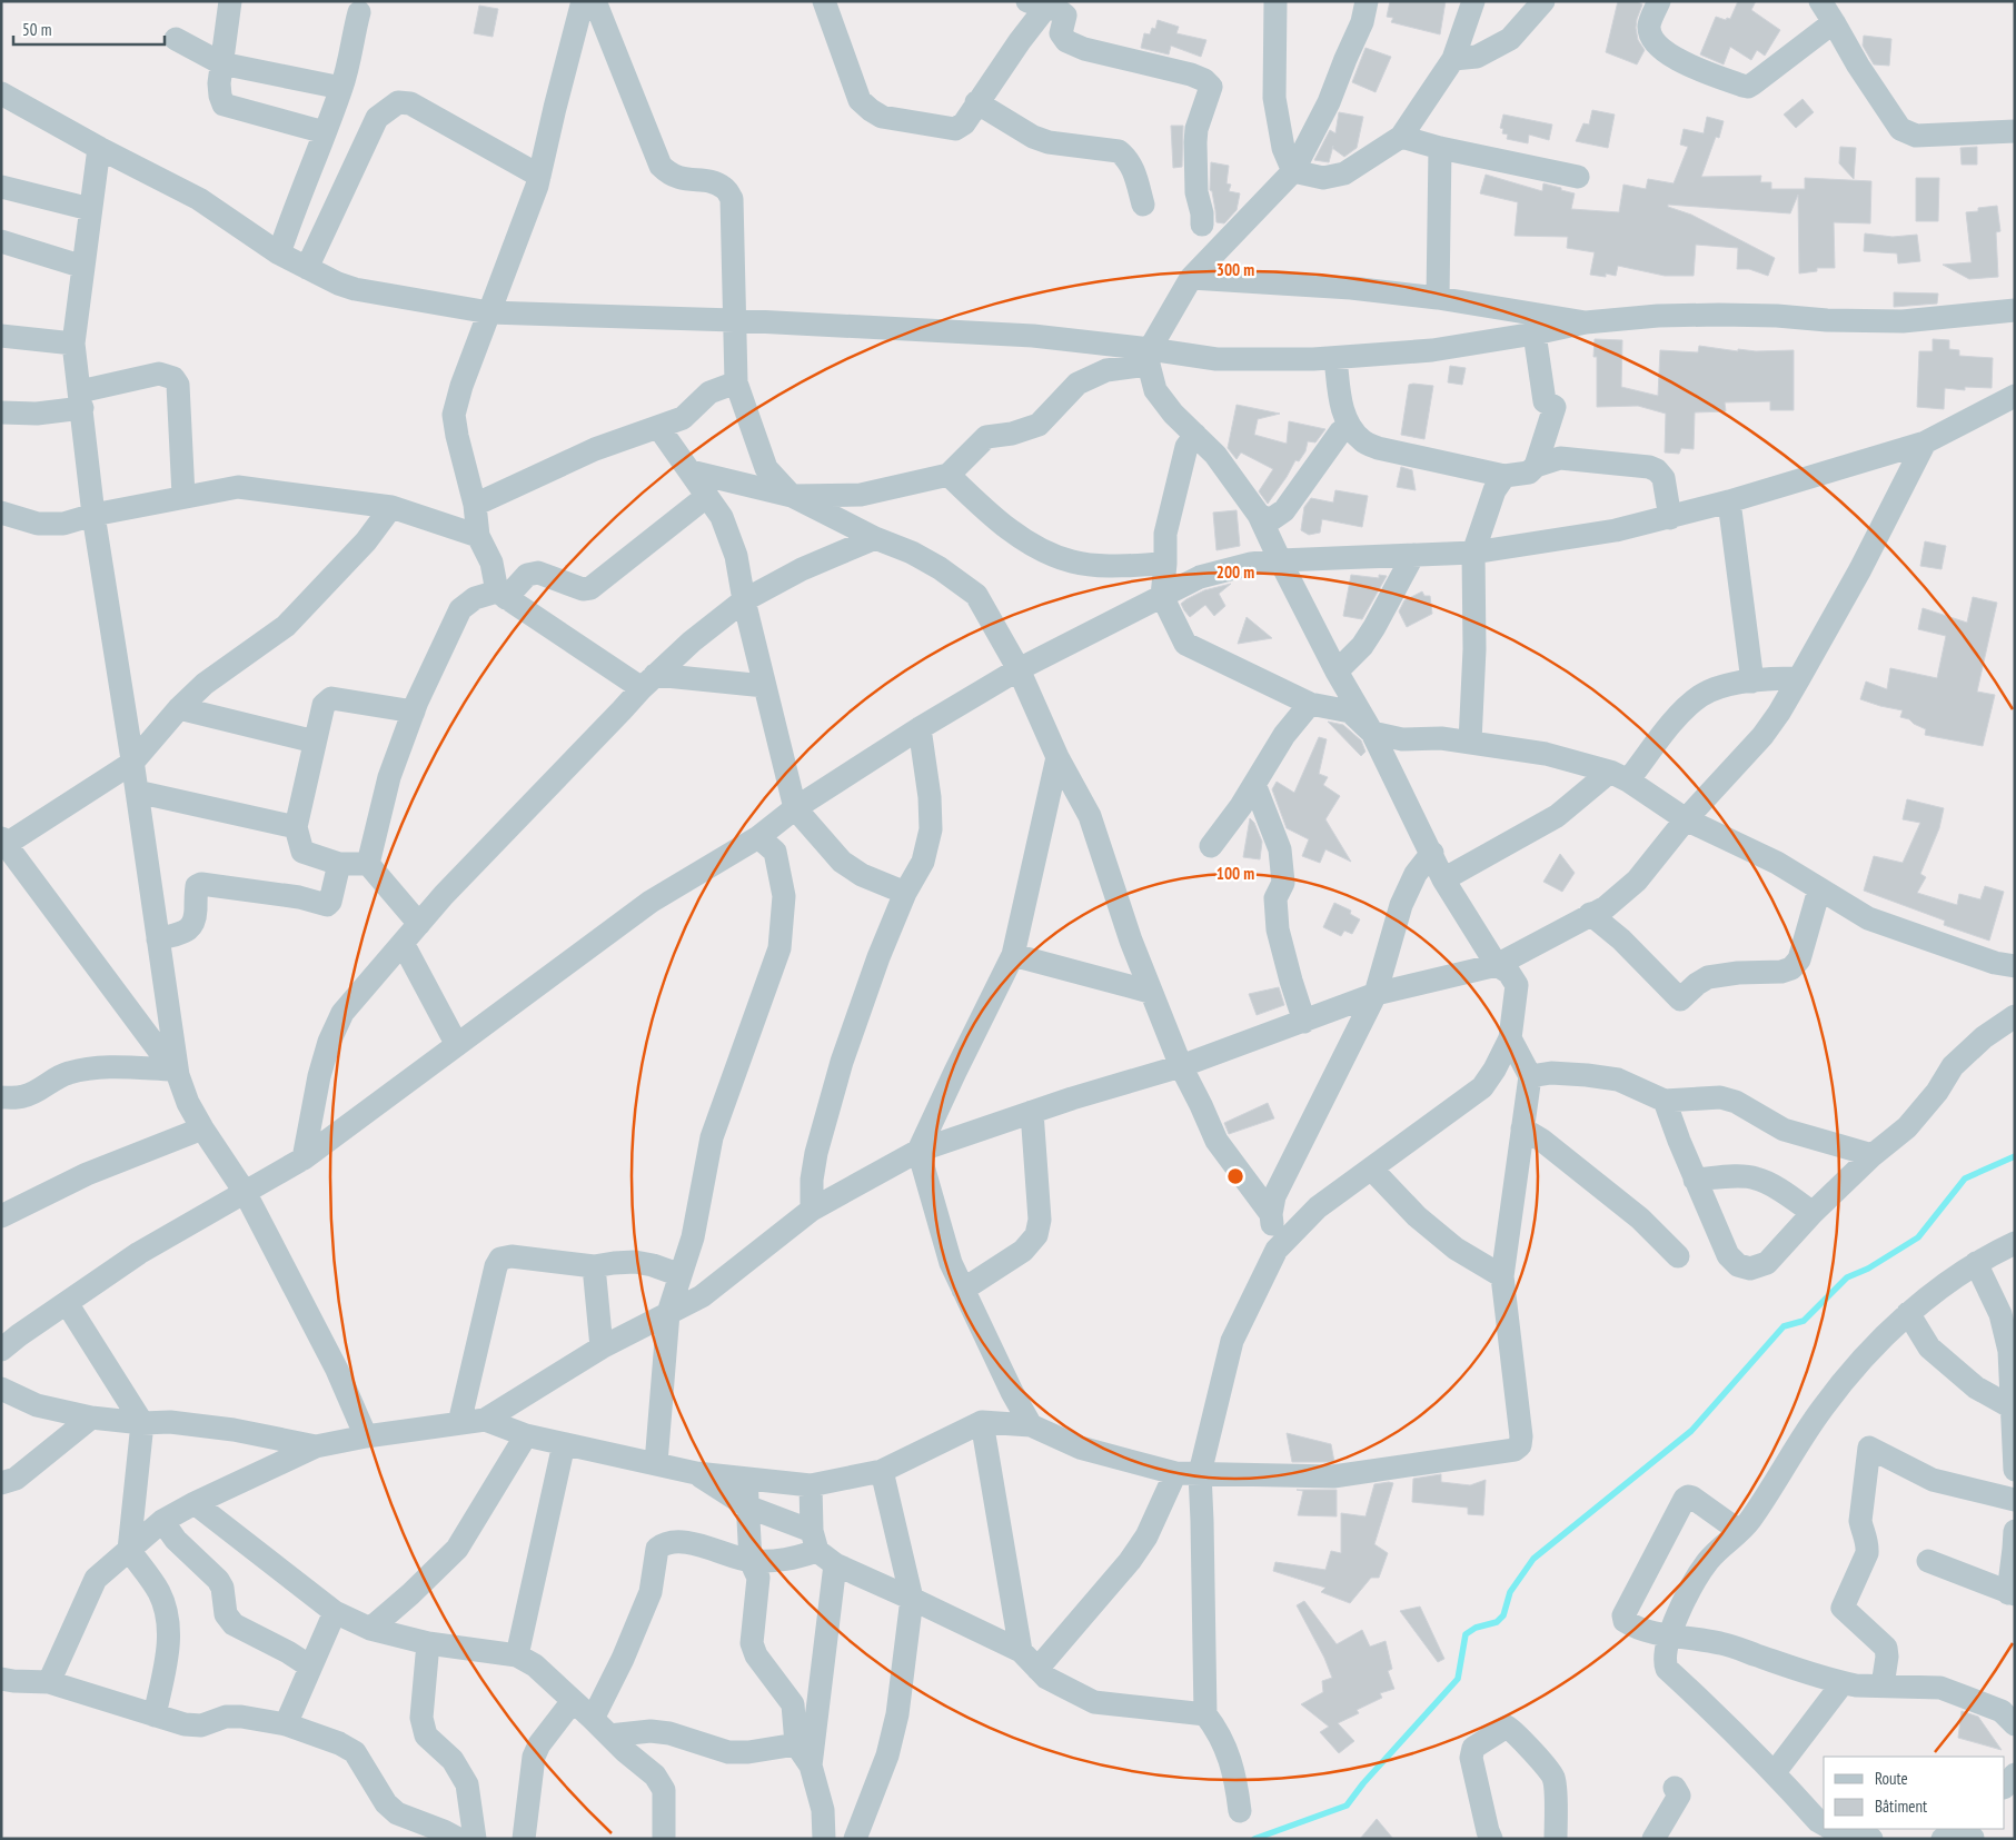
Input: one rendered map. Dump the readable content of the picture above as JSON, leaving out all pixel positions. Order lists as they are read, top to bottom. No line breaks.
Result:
{"legend":["Route","Bâtiment"],"scale_bar":"50 m","rings":["300 m","200 m","100 m"]}
